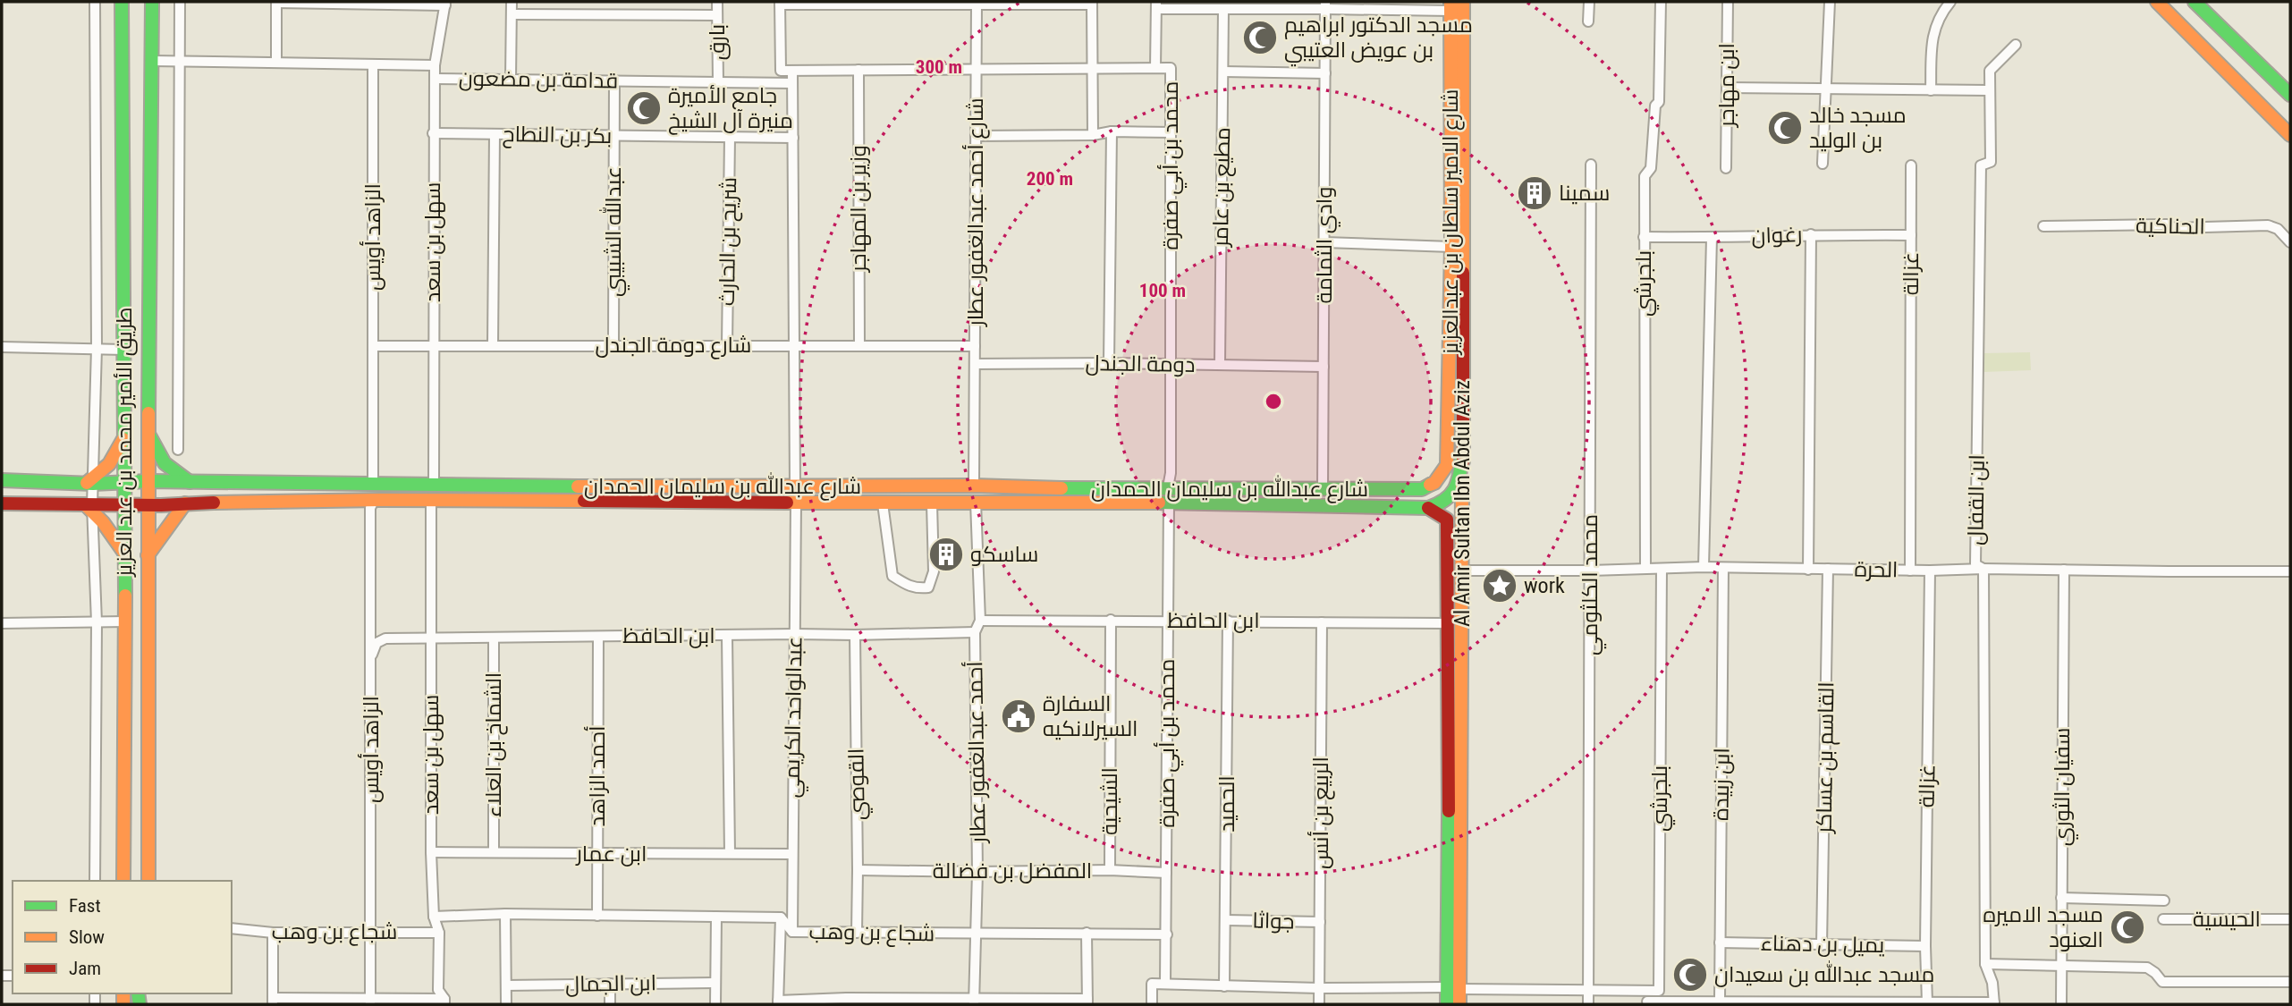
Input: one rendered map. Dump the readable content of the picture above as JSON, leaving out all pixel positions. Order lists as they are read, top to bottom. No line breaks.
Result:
{"streets":{"street":["بارق","قدامة بن مضعون","ابن مهاجر","بكر بن النطاح","محمد بن أبي صفرة","مطيع بن عامر","وزير بن المهاجر","شارع أحمد عبدالغفور عطار","شارع الامير سلطان بن عبدالعزيز","الحناكية","عبدالله الشبيبي","رغوان","الزاهد أويس","شريح بن الحارث","سهل بن سعد","وادي الثمامة","غزالة","بلجرشي","شارع دومة الجندل","دومة الجندل","طريق الأمير محمد بن عبد العزيز","شارع عبدالله بن سليمان الحمدان","ابن القفال","Al Amir Sultan Ibn Abdul Aziz","الحرة","محمد الكلثومي","ابن الحافظ","عبدالواحد الكريمي","الشماخ بن العلاء","أحمد عبدالغفور عطار","القاسم بن عساكر","أحمد الزاهد","القوصي","ابن زبيدة","سفيان الثوري","الشيحية","الحميد","الربيع بن أنس","ابن عمار","المفضل بن فضالة","الحيسية","جواثا","شجاع بن وهب","يميل بن دهناء","ابن الجمال"]},"crossings":[["بارق","قدامة بن مضعون"],["قدامة بن مضعون","عبدالله الشبيبي"],["قدامة بن مضعون","الزاهد أويس"],["قدامة بن مضعون","سهل بن سعد"],["قدامة بن مضعون","طريق الأمير محمد بن عبد العزيز"],["بكر بن النطاح","عبدالله الشبيبي"],["بكر بن النطاح","شريح بن الحارث"],["بكر بن النطاح","سهل بن سعد"],["محمد بن أبي صفرة","دومة الجندل"],["محمد بن أبي صفرة","شارع عبدالله بن سليمان الحمدان"],["محمد بن أبي صفرة","ابن الحافظ"],["محمد بن أبي صفرة","المفضل بن فضالة"],["محمد بن أبي صفرة","شجاع بن وهب"],["مطيع بن عامر","دومة الجندل"],["وزير بن المهاجر","شارع دومة الجندل"],["شارع أحمد عبدالغفور عطار","شارع دومة الجندل"],["شارع الامير سلطان بن عبدالعزيز","شارع عبدالله بن سليمان الحمدان"],["شارع الامير سلطان بن عبدالعزيز","Al Amir Sultan Ibn Abdul Aziz"],["عبدالله الشبيبي","شارع دومة الجندل"],["رغوان","غزالة"],["رغوان","بلجرشي"],["الزاهد أويس","شارع دومة الجندل"],["الزاهد أويس","شارع عبدالله بن سليمان الحمدان"],["الزاهد أويس","ابن الحافظ"],["الزاهد أويس","شجاع بن وهب"],["شريح بن الحارث","شارع دومة الجندل"],["سهل بن سعد","شارع دومة الجندل"],["سهل بن سعد","شارع عبدالله بن سليمان الحمدان"],["سهل بن سعد","ابن الحافظ"],["سهل بن سعد","ابن عمار"],["سهل بن سعد","شجاع بن وهب"],["وادي الثمامة","دومة الجندل"],["وادي الثمامة","شارع عبدالله بن سليمان الحمدان"],["غزالة","الحرة"],["غزالة","يميل بن دهناء"],["بلجرشي","الحرة"],["طريق الأمير محمد بن عبد العزيز","شارع عبدالله بن سليمان الحمدان"],["شارع عبدالله بن سليمان الحمدان","Al Amir Sultan Ibn Abdul Aziz"],["شارع عبدالله بن سليمان الحمدان","عبدالواحد الكريمي"],["شارع عبدالله بن سليمان الحمدان","أحمد عبدالغفور عطار"],["ابن القفال","الحرة"],["Al Amir Sultan Ibn Abdul Aziz","الحرة"],["Al Amir Sultan Ibn Abdul Aziz","ابن الحافظ"],["الحرة","محمد الكلثومي"],["الحرة","القاسم بن عساكر"],["الحرة","ابن زبيدة"],["الحرة","سفيان الثوري"],["ابن الحافظ","عبدالواحد الكريمي"],["ابن الحافظ","الشماخ بن العلاء"],["ابن الحافظ","أحمد عبدالغفور عطار"],["ابن الحافظ","أحمد الزاهد"],["ابن الحافظ","القوصي"],["ابن الحافظ","الشيحية"],["ابن الحافظ","الحميد"],["ابن الحافظ","الربيع بن أنس"],["عبدالواحد الكريمي","ابن عمار"],["عبدالواحد الكريمي","شجاع بن وهب"],["الشماخ بن العلاء","ابن عمار"],["أحمد عبدالغفور عطار","المفضل بن فضالة"],["أحمد عبدالغفور عطار","شجاع بن وهب"],["القاسم بن عساكر","يميل بن دهناء"],["أحمد الزاهد","ابن عمار"],["أحمد الزاهد","شجاع بن وهب"],["القوصي","المفضل بن فضالة"],["القوصي","شجاع بن وهب"],["ابن زبيدة","يميل بن دهناء"],["سفيان الثوري","الحيسية"],["الشيحية","المفضل بن فضالة"],["الحميد","جواثا"],["الربيع بن أنس","جواثا"]],"places":{"mosque":["مسجد الدكتور ابراهيم بن عويض العتيبي","جامع الأميرة منيرة آل الشيخ","مسجد خالد بن الوليد","مسجد الاميره العنود","مسجد عبدالله بن سعيدان"],"building":["سمينا","ساسكو"],"place":["work"],"public building":["السفارة السيرلانكيه"]},"legend":["Fast","Slow","Jam"],"rings":["300 m","200 m","100 m"]}
